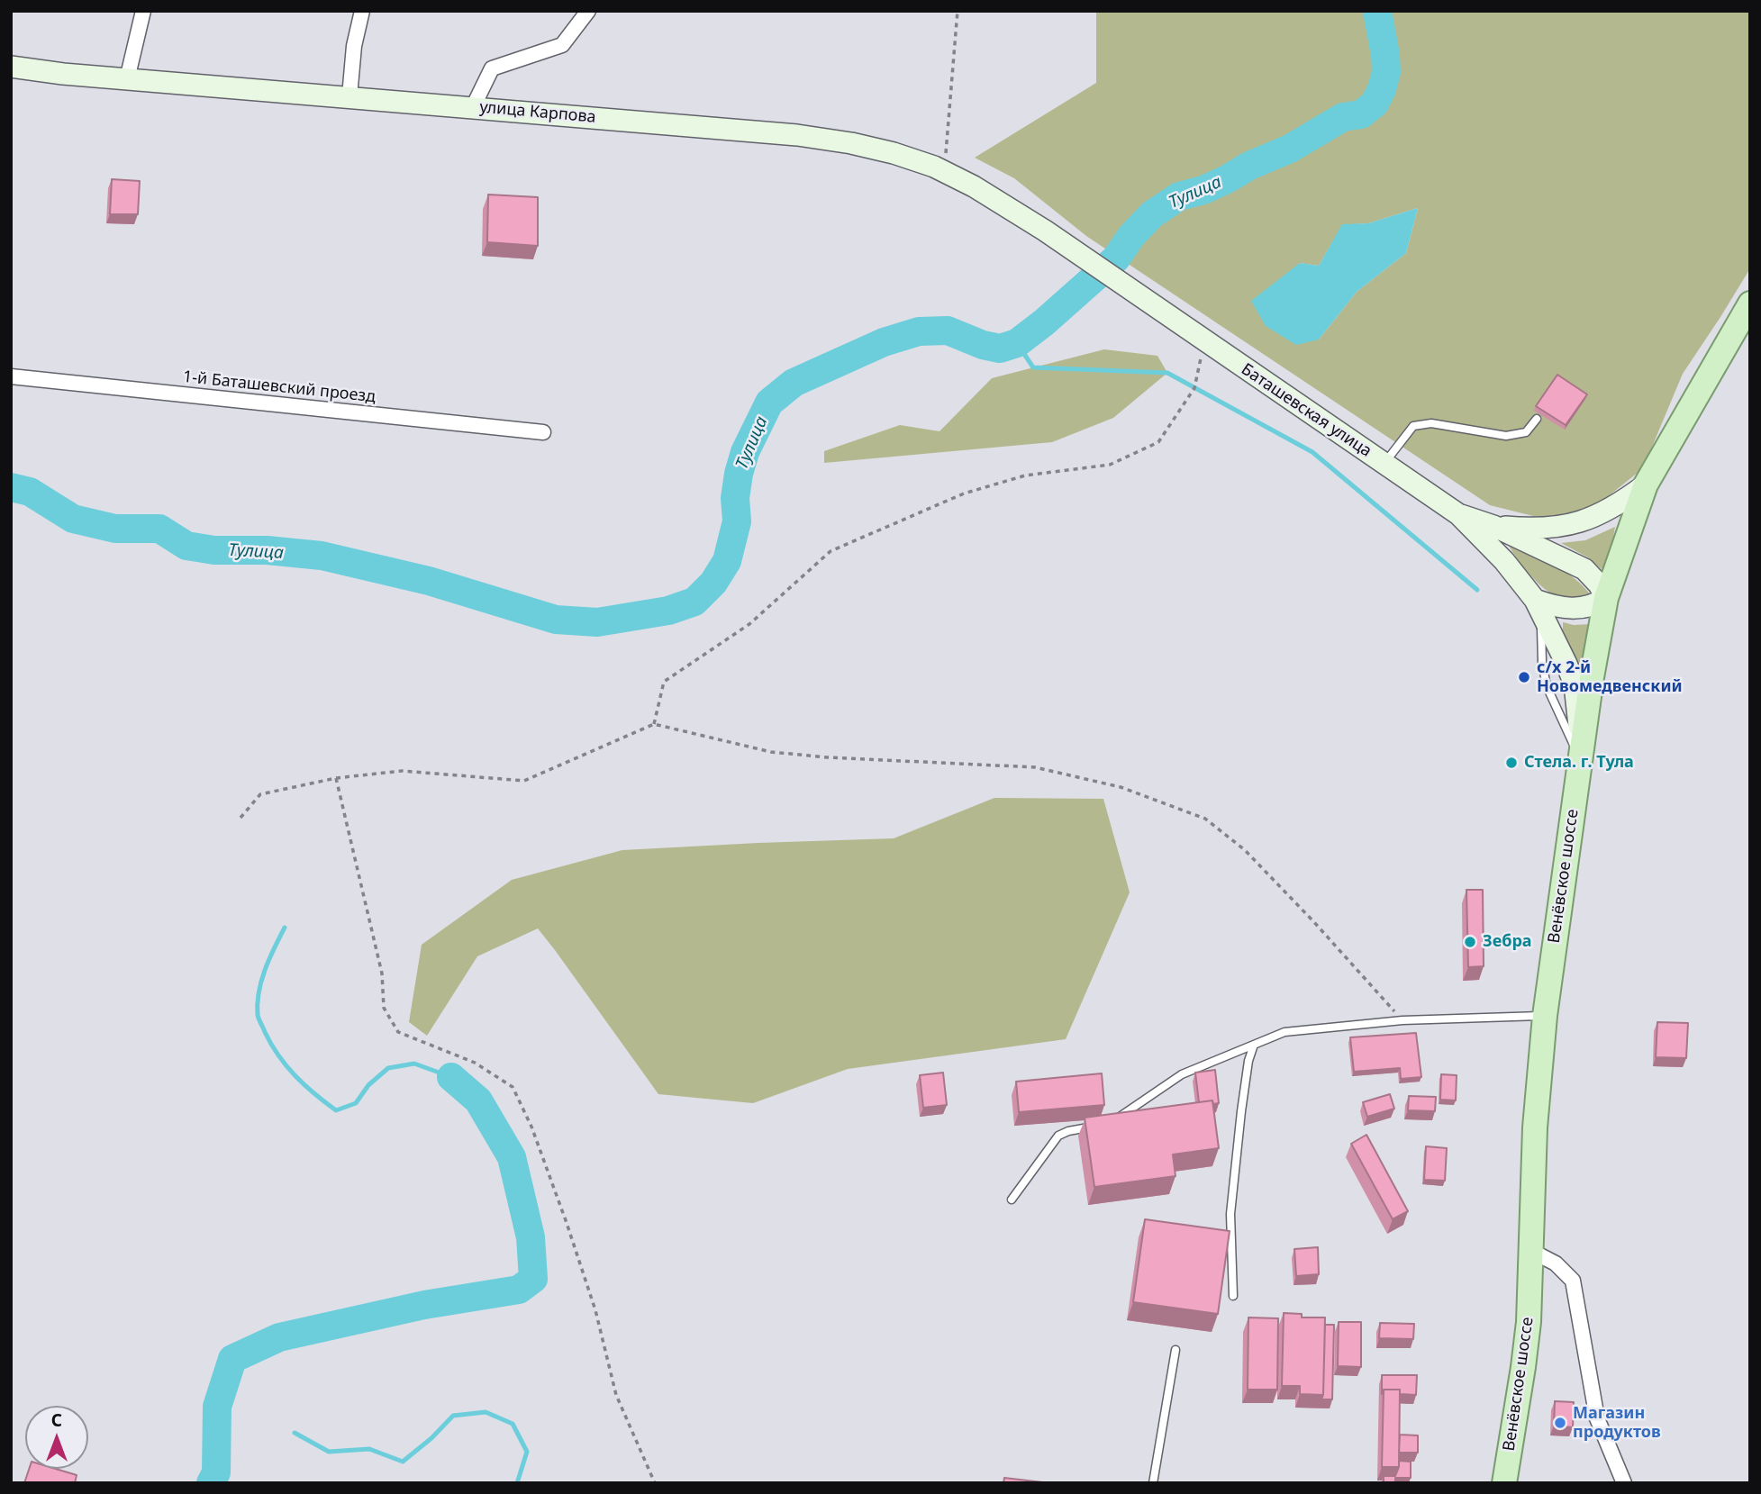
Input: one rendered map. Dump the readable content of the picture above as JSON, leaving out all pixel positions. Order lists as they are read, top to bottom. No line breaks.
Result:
{"streets":{"main road":["улица Карпова","Баташевская улица","Венёвское шоссе"],"street":["1-й Баташевский проезд"]},"crossings":[["улица Карпова","Баташевская улица"]],"water":["Тулица"],"places":["с/х 2-й Новомедвенский","Стела. г. Тула","Зебра","Магазин продуктов"],"north":"top"}
